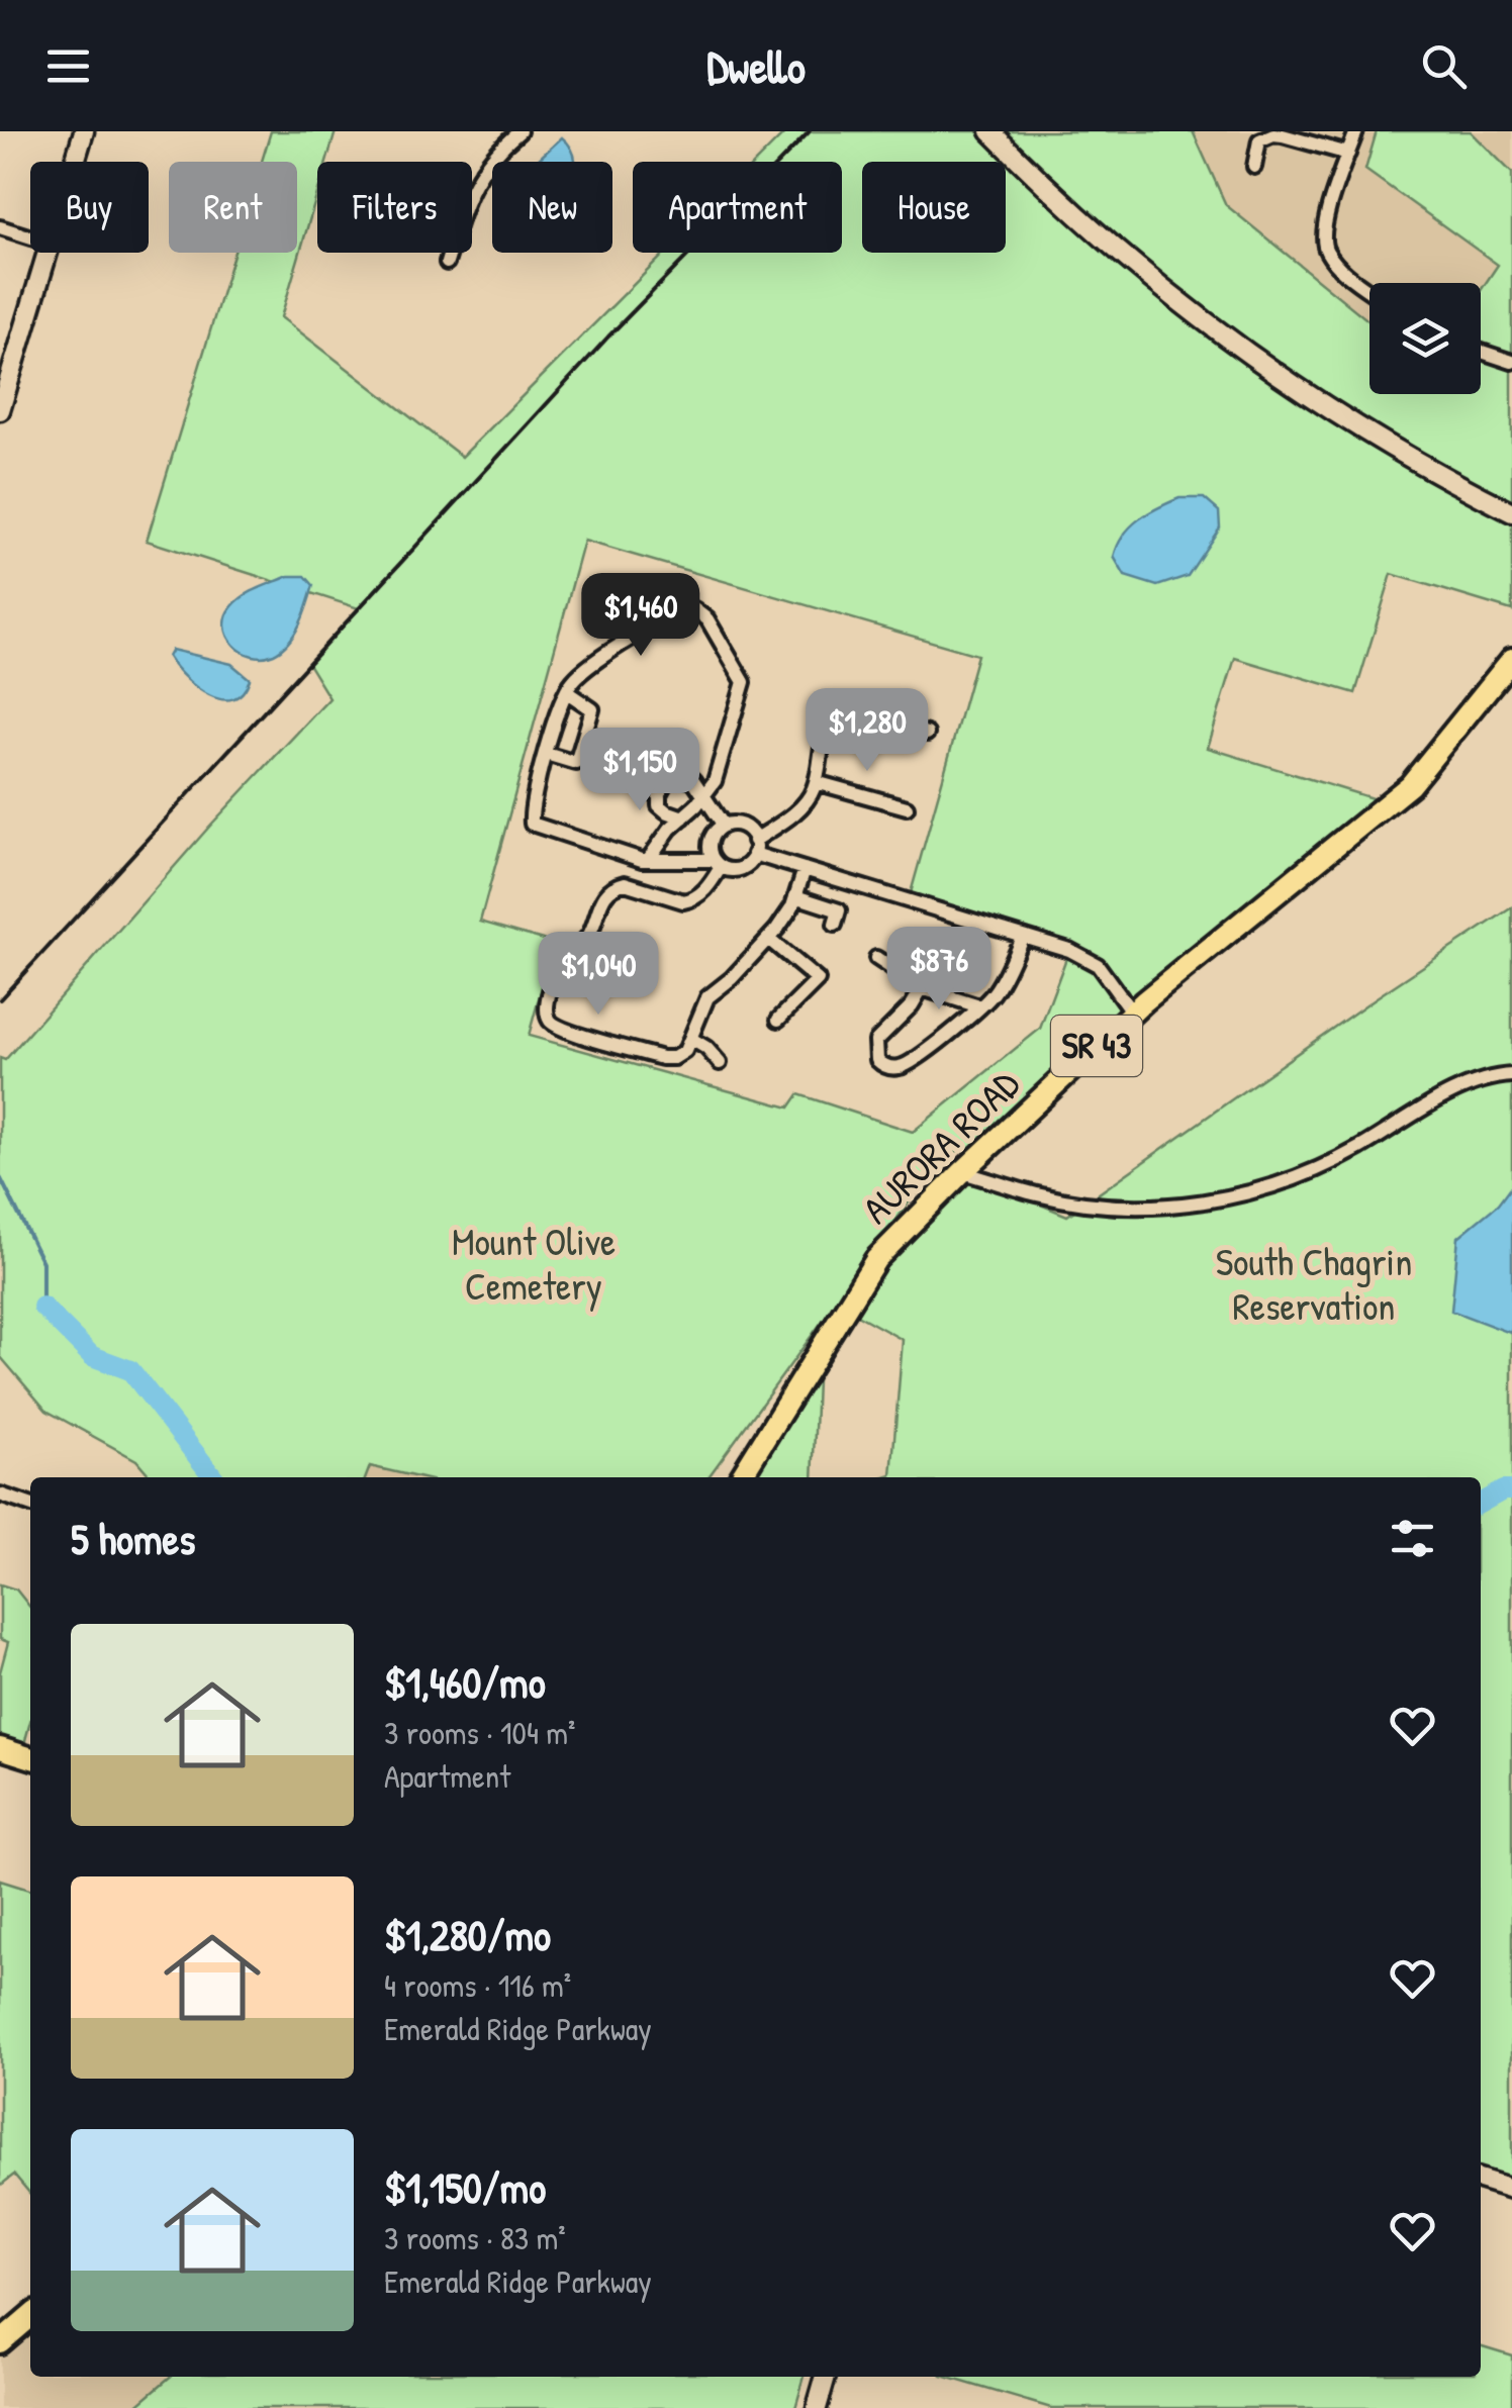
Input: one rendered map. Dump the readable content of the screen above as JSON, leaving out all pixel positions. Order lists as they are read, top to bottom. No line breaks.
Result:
{"streets":{"main road":["SR 43","AURORA ROAD"]},"parks":["Mount Olive Cemetery","South Chagrin Reservation"],"page":{"header":"Dwello","chip":["Buy","Rent","Filters","New","Apartment","House"],"price":["$1,460","$1,280","$1,150","$876","$1,040"],"heading":"5 homes","list":[{"name":"$1,460/mo","note":"3 rooms · 104 m² · Apartment"},{"name":"$1,280/mo","note":"4 rooms · 116 m² · Emerald Ridge Parkway"},{"name":"$1,150/mo","note":"3 rooms · 83 m² · Emerald Ridge Parkway"}]}}
